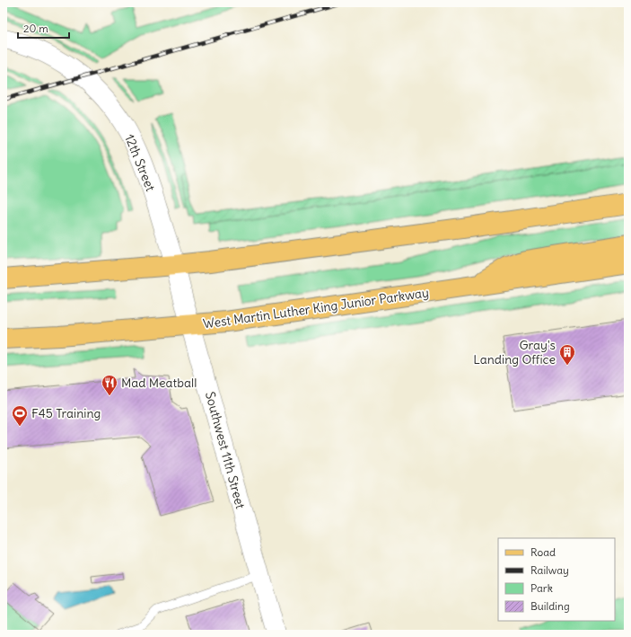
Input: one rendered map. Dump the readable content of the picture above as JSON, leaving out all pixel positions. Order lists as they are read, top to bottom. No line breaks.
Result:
{"streets":{"main road":["West Martin Luther King Junior Parkway"],"street":["12th Street","Southwest 11th Street"]},"crossings":[["12th Street","Southwest 11th Street"],["West Martin Luther King Junior Parkway","Southwest 11th Street"]],"places":{"building":["Gray's Landing Office"],"restaurant":["Mad Meatball"],"sports":["F45 Training"]},"legend":["Road","Railway","Park","Building"],"scale_bar":"20 m"}
